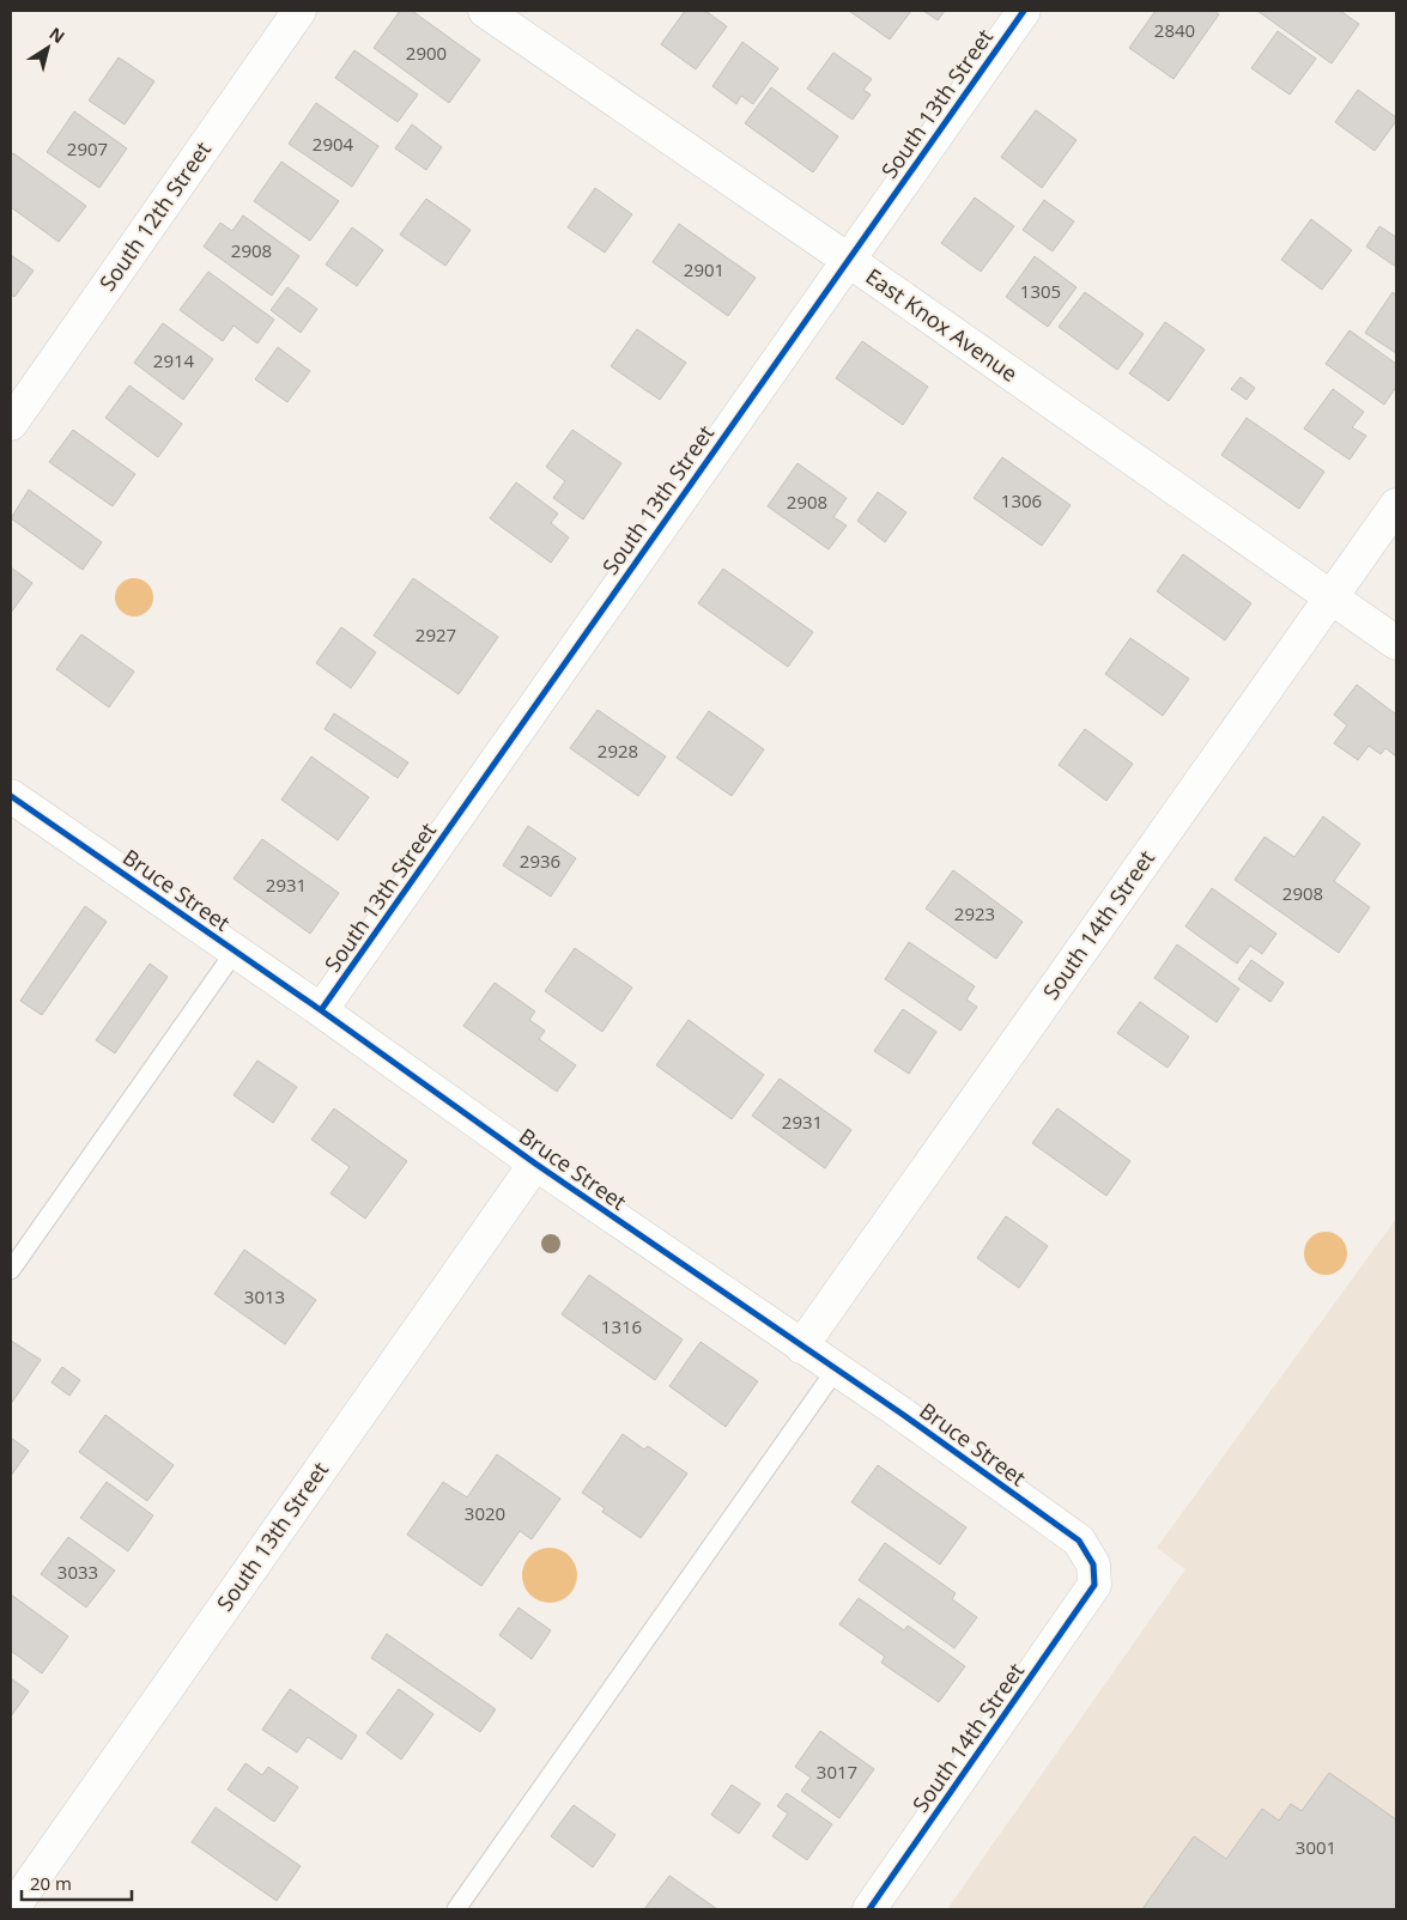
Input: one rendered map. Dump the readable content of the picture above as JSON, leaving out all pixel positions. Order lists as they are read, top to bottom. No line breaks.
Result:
{"streets":{"street":["South 13th Street","South 12th Street","East Knox Avenue","Bruce Street","South 14th Street"]},"crossings":[["South 13th Street","East Knox Avenue"],["South 13th Street","Bruce Street"],["East Knox Avenue","South 14th Street"],["Bruce Street","South 14th Street"]],"house_numbers":["2840","2900","2904","2907","2908","2901","1305","2914","1306","2908","2927","2928","2936","2931","2908","2923","2931","3013","1316","3020","3033","3017","3001"],"scale_bar":"20 m","north":"top right"}
